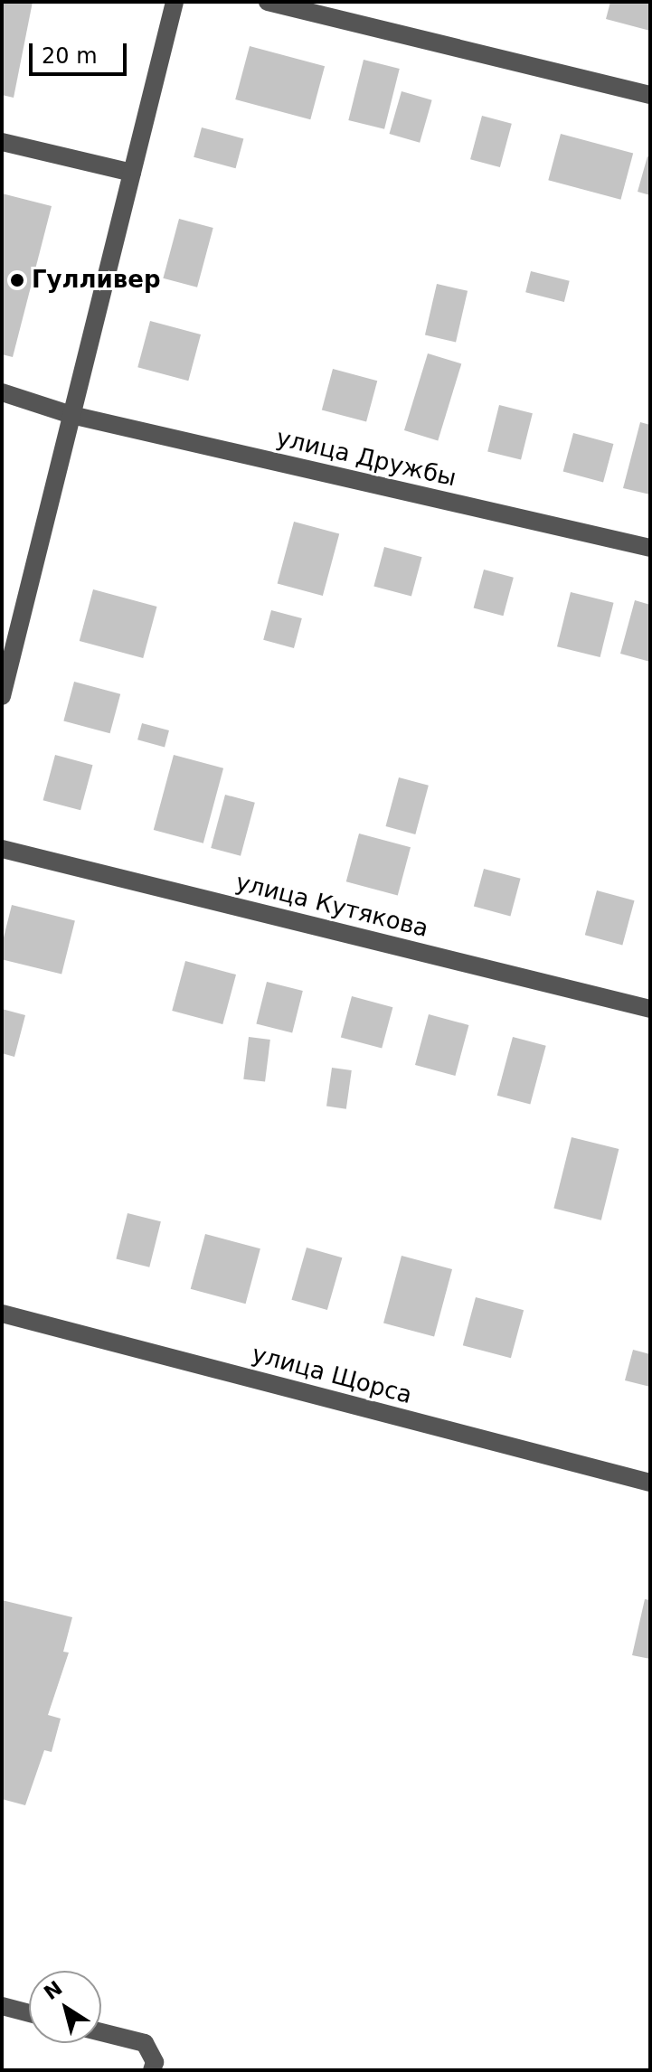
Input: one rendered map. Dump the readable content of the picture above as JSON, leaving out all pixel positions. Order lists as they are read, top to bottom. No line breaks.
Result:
{"streets":{"street":["улица Дружбы","улица Кутякова","улица Щорса"]},"places":["Гулливер"],"scale_bar":"20 m","north":"top left"}
